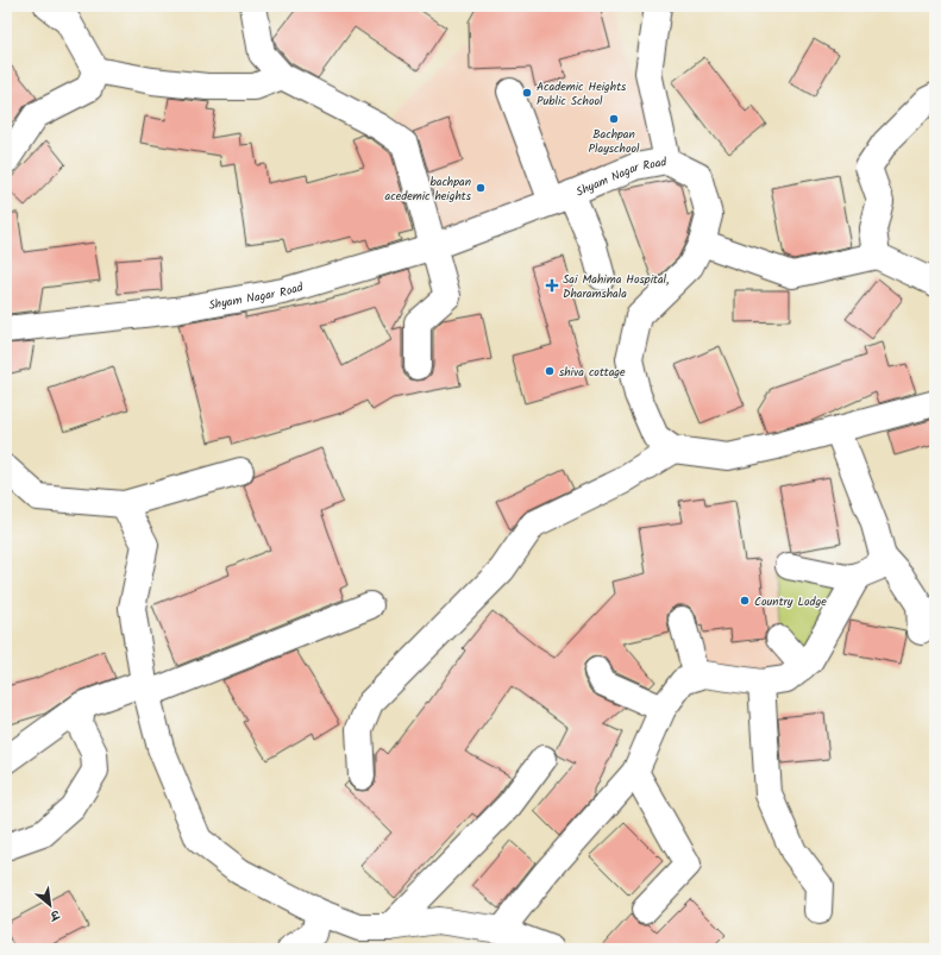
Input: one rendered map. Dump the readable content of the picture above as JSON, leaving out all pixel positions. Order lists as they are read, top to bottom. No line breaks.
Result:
{"streets":{"street":["Shyam Nagar Road"]},"places":{"other":["Academic Heights Public School","Bachpan Playschool","bachpan acedemic heights","shiva cottage","Country Lodge"],"health":["Sai Mahima Hospital, Dharamshala"]},"north":"bottom right"}
